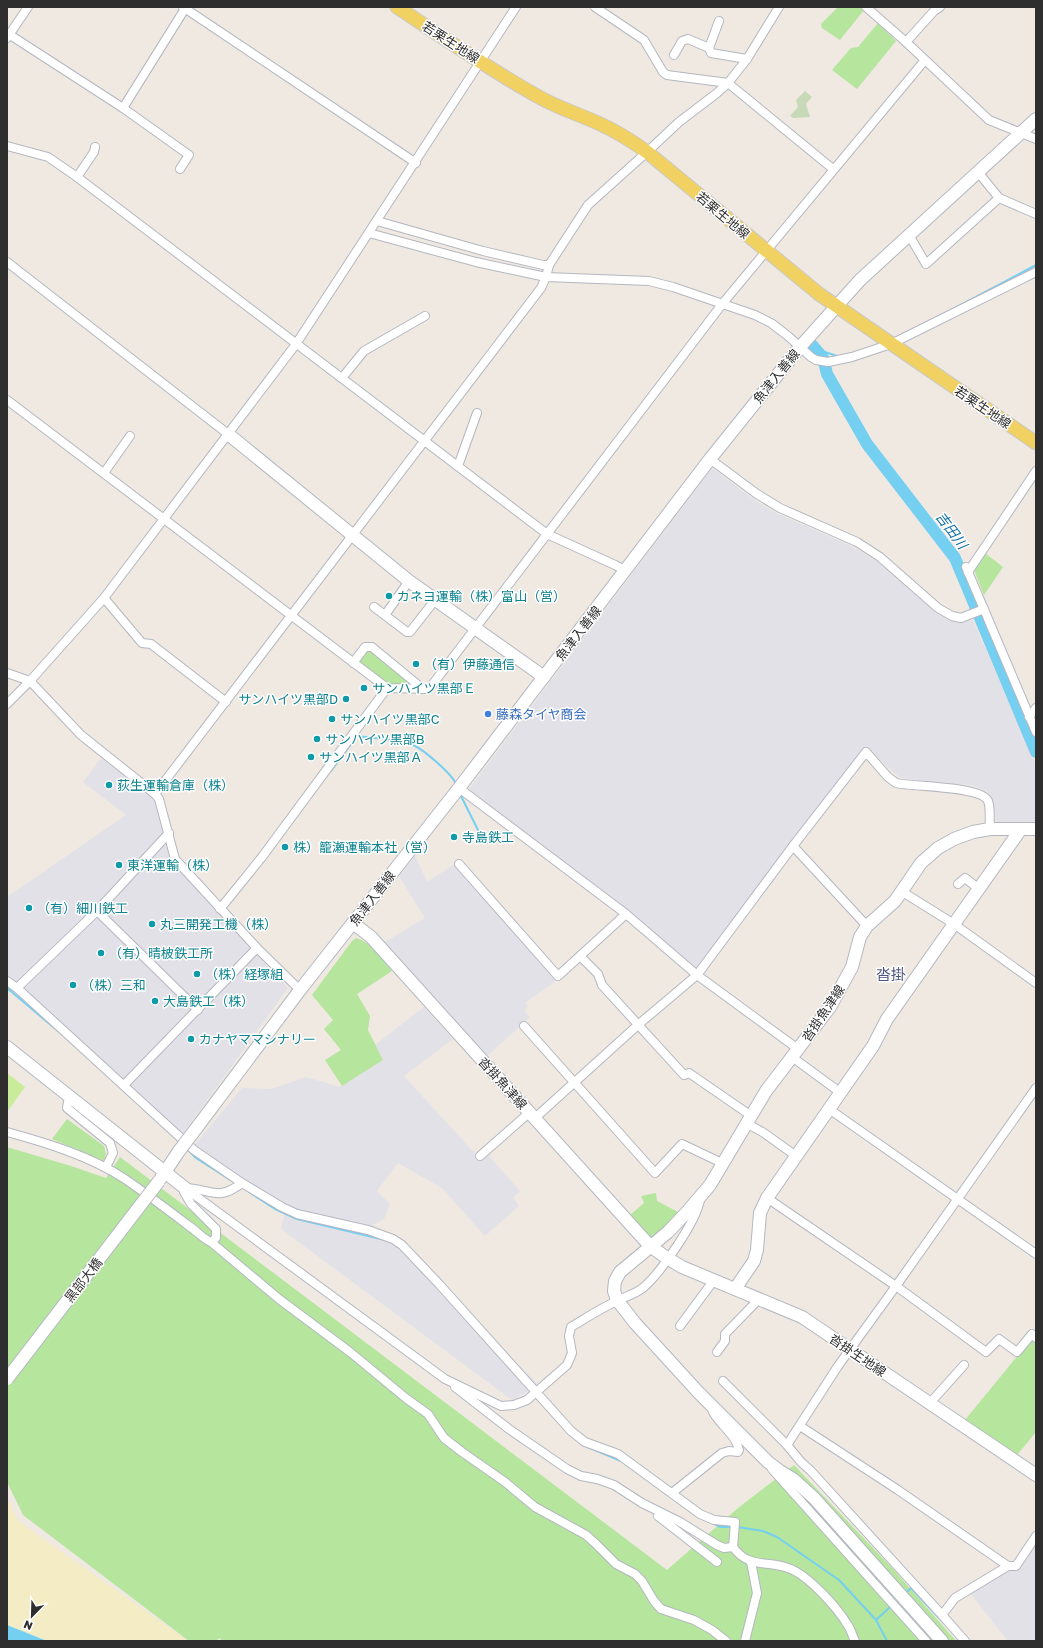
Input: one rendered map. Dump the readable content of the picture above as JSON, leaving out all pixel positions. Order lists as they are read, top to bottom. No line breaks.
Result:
{"streets":{"main road":["若栗生地線","魚津入善線","沓掛魚津線","黒部大橋","沓掛生地線"]},"crossings":[["若栗生地線","魚津入善線"],["魚津入善線","沓掛魚津線"],["魚津入善線","黒部大橋"],["沓掛魚津線","沓掛生地線"]],"districts":["沓掛"],"water":["吉田川"],"places":["カネヨ運輸（株）富山（営）","（有）伊藤通信","サンハイツ黒部Ｅ","サンハイツ黒部D","藤森タイヤ商会","サンハイツ黒部C","サンハイツ黒部B","サンハイツ黒部Ａ","荻生運輸倉庫（株）","寺島鉄工","株）籠瀬運輸本社（営）","東洋運輸（株）","（有）細川鉄工","丸三開発工機（株）","（有）晴柀鉄工所","（株）経塚組","（株）三和","大島鉄工（株）","カナヤママシナリー"],"north":"bottom left"}
